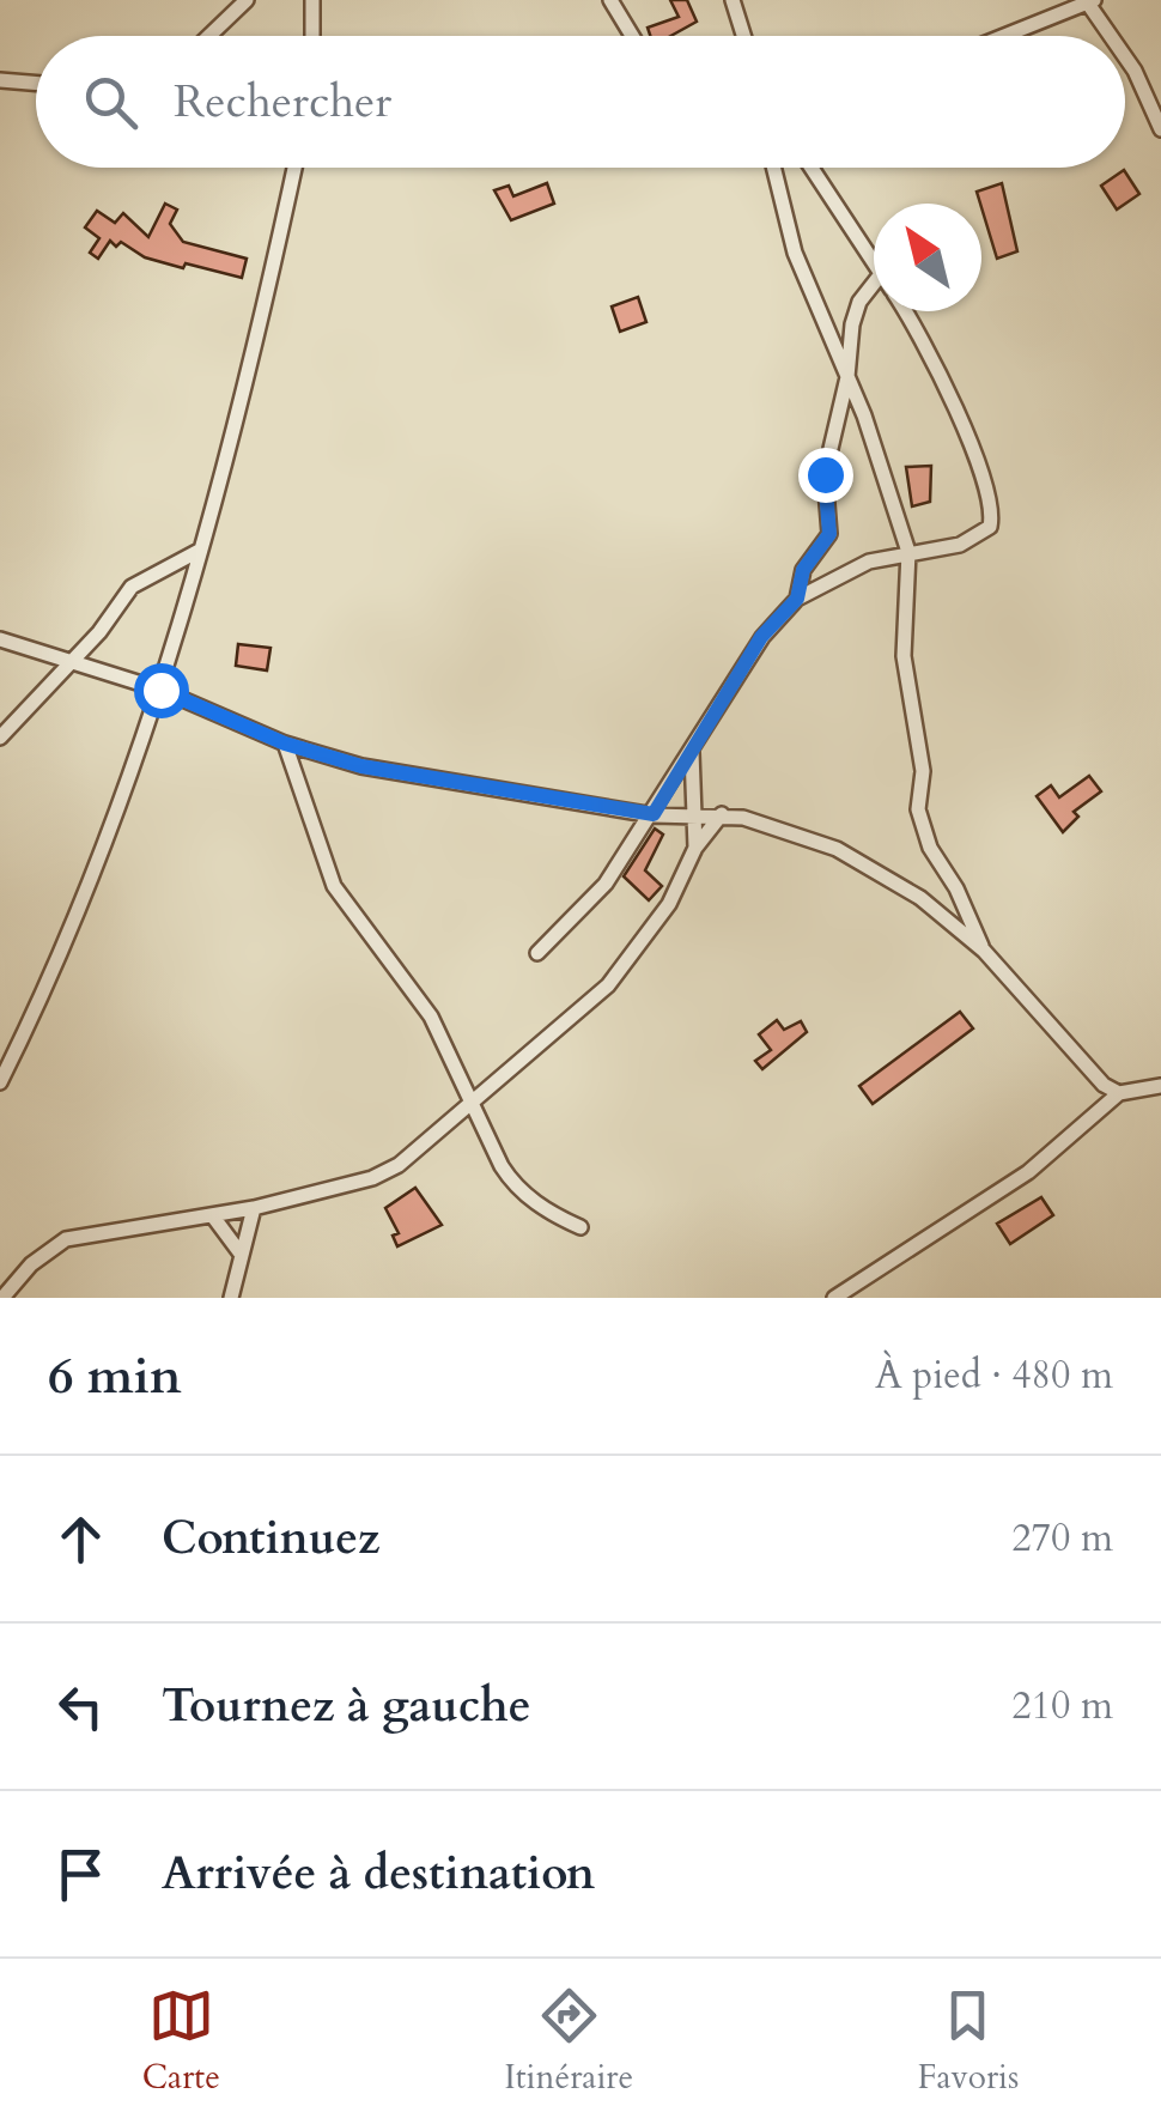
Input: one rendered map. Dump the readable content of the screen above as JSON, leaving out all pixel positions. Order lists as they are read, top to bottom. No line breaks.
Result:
{"north":"top left","page":{"search":"Rechercher","heading":["6 min","À pied · 480 m"],"list":[["Continuez","270 m"],["Tournez à gauche","210 m"],"Arrivée à destination"],"nav":["Carte","Itinéraire","Favoris"]}}
